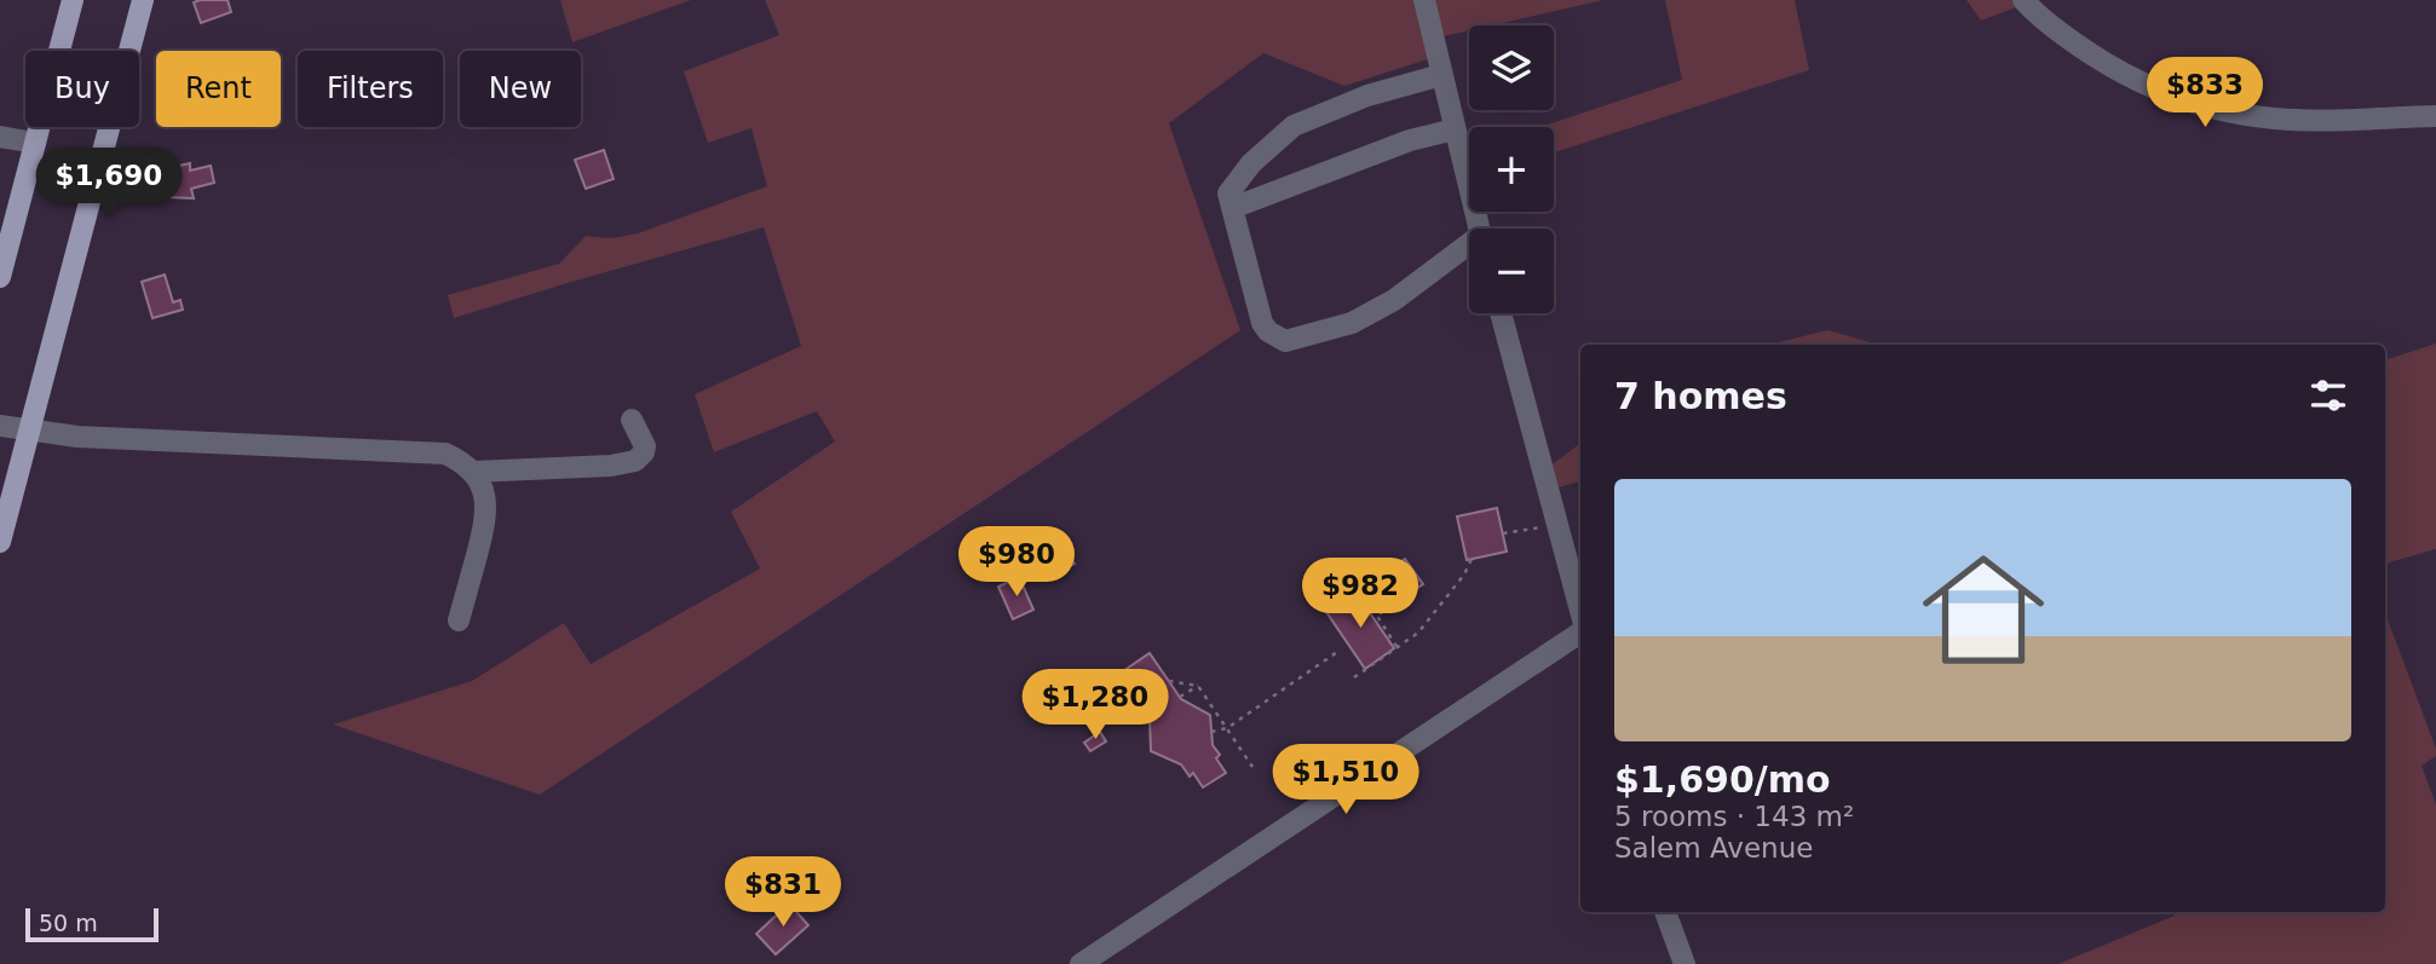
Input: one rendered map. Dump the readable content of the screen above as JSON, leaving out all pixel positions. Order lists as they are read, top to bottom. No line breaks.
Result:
{"scale_bar":"50 m","page":{"map_buttons":["+","−"],"chip":["Buy","Rent","Filters","New"],"price":["$833","$1,690","$980","$982","$1,280","$1,510","$831"],"heading":"7 homes","list":[{"name":"$1,690/mo","note":"5 rooms · 143 m² · Salem Avenue"}],"scale":"50 m"}}
